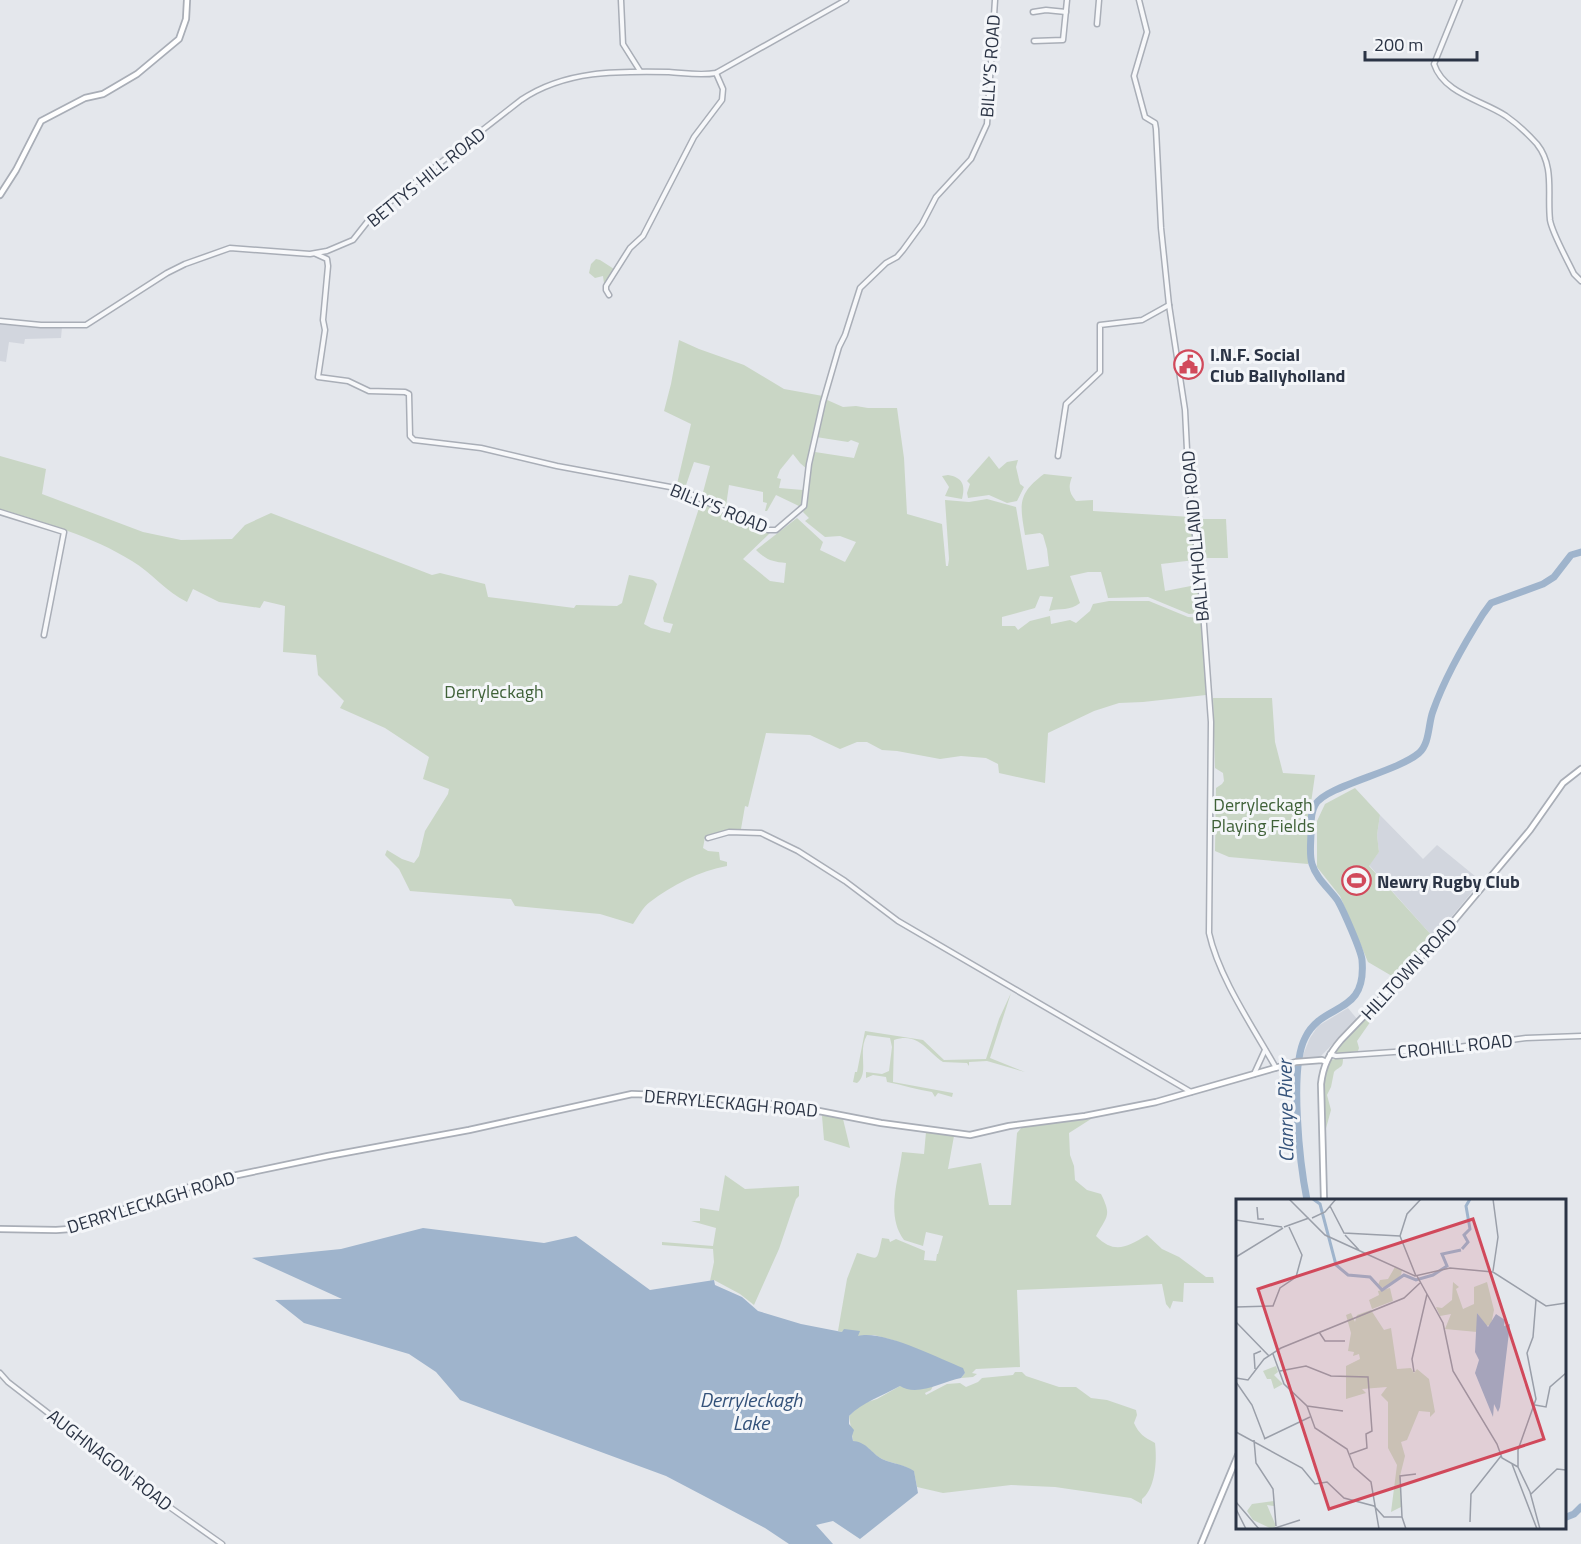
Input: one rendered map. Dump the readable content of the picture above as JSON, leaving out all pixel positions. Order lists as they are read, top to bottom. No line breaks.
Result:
{"streets":{"street":["BILLY'S ROAD","BETTYS HILL ROAD","BALLYHOLLAND ROAD","HILLTOWN ROAD","CROHILL ROAD","DERRYLECKAGH ROAD","AUGHNAGON ROAD"]},"crossings":[["BILLY'S ROAD","BETTYS HILL ROAD"],["BALLYHOLLAND ROAD","DERRYLECKAGH ROAD"],["HILLTOWN ROAD","CROHILL ROAD"],["HILLTOWN ROAD","DERRYLECKAGH ROAD"]],"water":["Clanrye River","Derryleckagh Lake"],"parks":["Derryleckagh","Derryleckagh Playing Fields"],"places":{"public building":["I.N.F. Social Club Ballyholland"],"sports":["Newry Rugby Club"]},"scale_bar":"200 m"}
